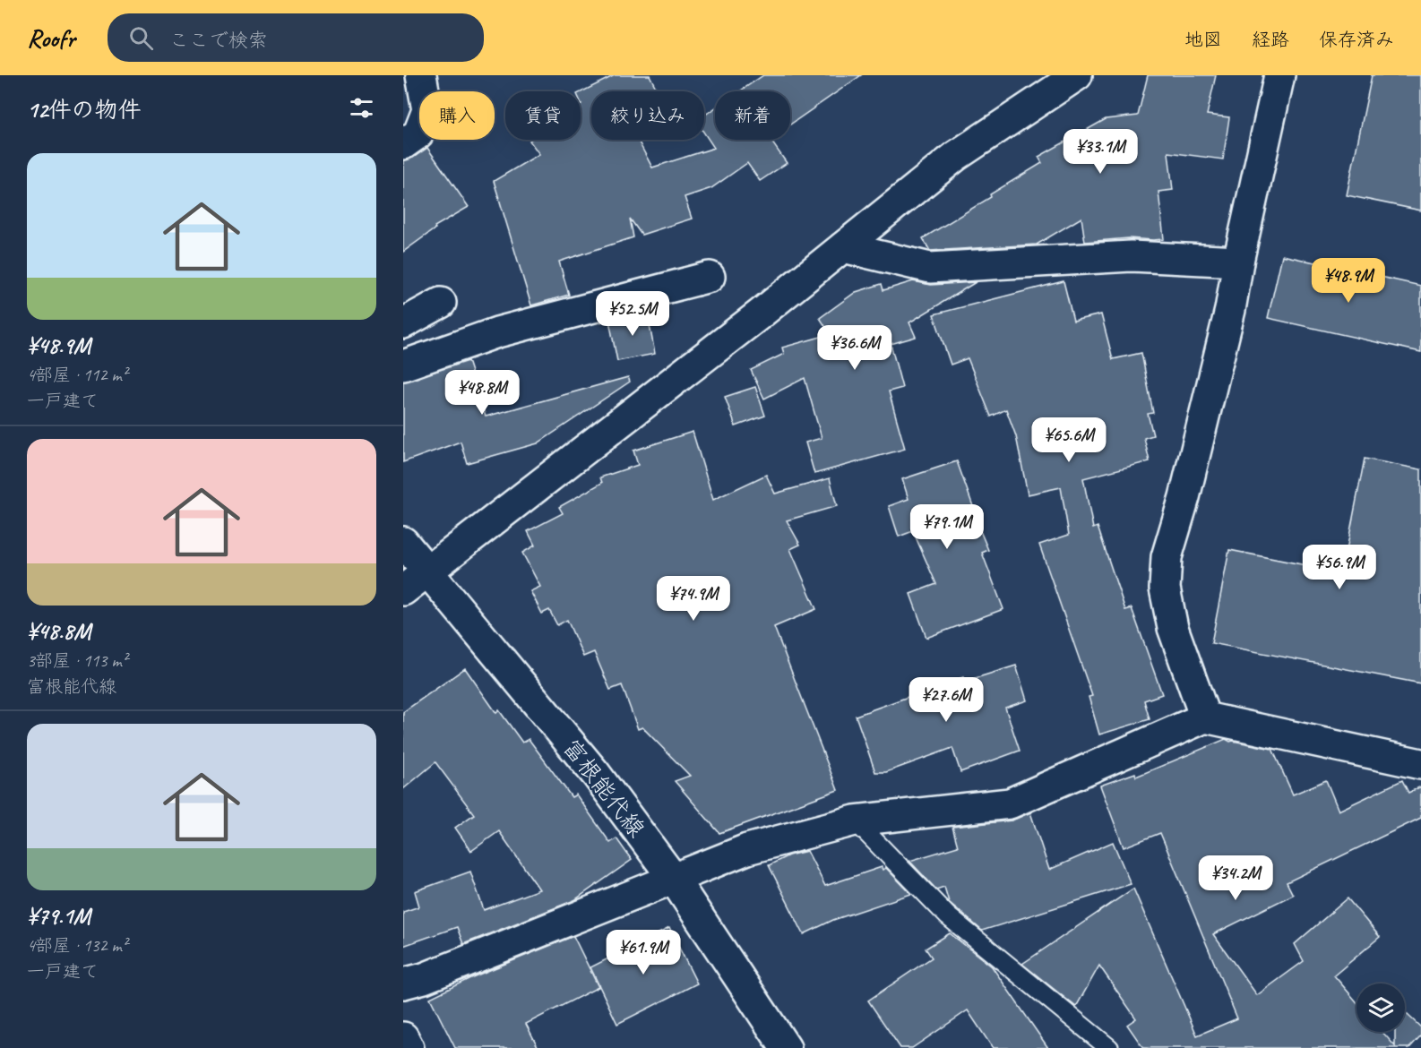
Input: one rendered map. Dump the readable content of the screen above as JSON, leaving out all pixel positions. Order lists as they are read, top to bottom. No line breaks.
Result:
{"streets":{"street":["富根能代線"]},"page":{"header":"Roofr","search":"ここで検索","nav":["地図","経路","保存済み"],"heading":"12件の物件","chip":["購入","賃貸","絞り込み","新着"],"price":["¥33.1M","¥48.9M","¥52.5M","¥36.6M","¥48.8M","¥65.6M","¥79.1M","¥56.9M","¥74.9M","¥27.6M","¥34.2M","¥61.9M"],"list":[{"name":"¥48.9M","note":"4部屋 · 112 m² · 一戸建て"},{"name":"¥48.8M","note":"3部屋 · 113 m² · 富根能代線"},{"name":"¥79.1M","note":"4部屋 · 132 m² · 一戸建て"}]}}
